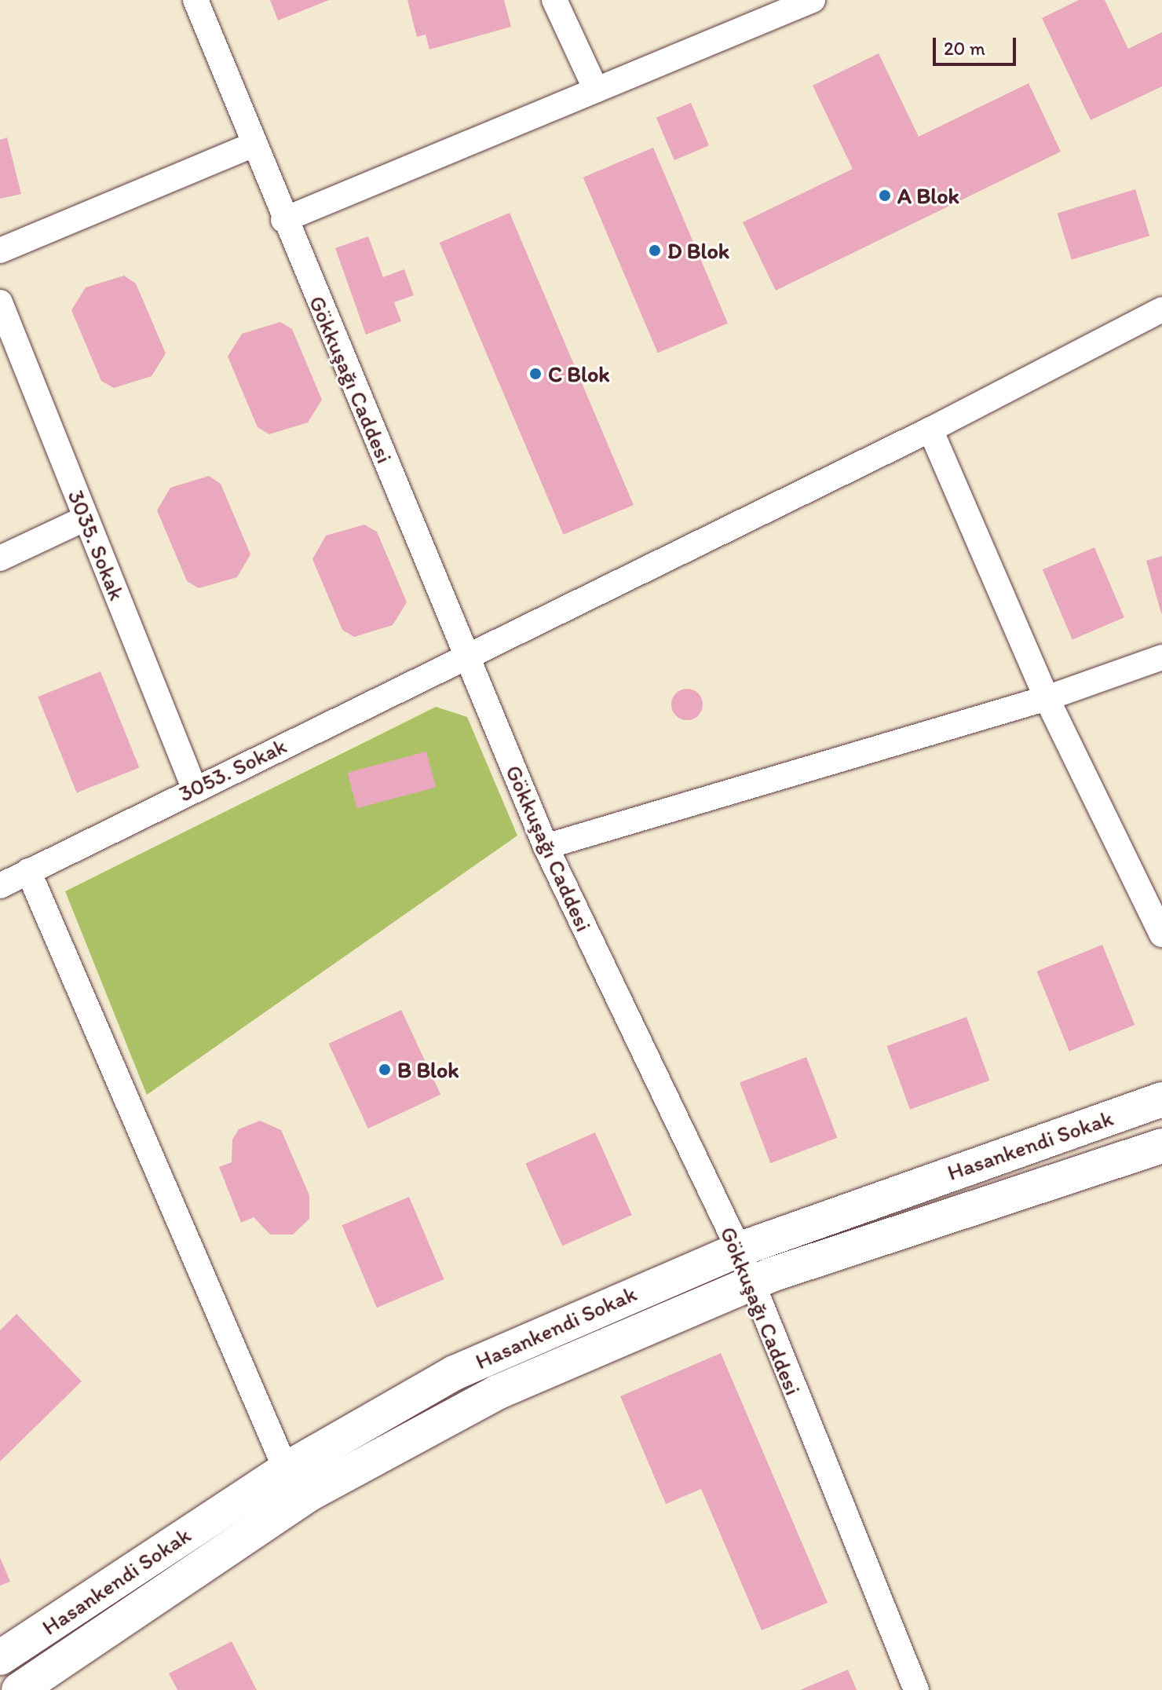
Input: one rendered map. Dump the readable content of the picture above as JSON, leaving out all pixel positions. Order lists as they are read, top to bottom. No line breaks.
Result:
{"streets":{"main road":["Hasankendi Sokak"],"street":["Gökkuşağı Caddesi","3035. Sokak","3053. Sokak"]},"crossings":[["Gökkuşağı Caddesi","3053. Sokak"],["Gökkuşağı Caddesi","Hasankendi Sokak"],["3035. Sokak","3053. Sokak"]],"places":["A Blok","D Blok","C Blok","B Blok"],"scale_bar":"20 m"}
